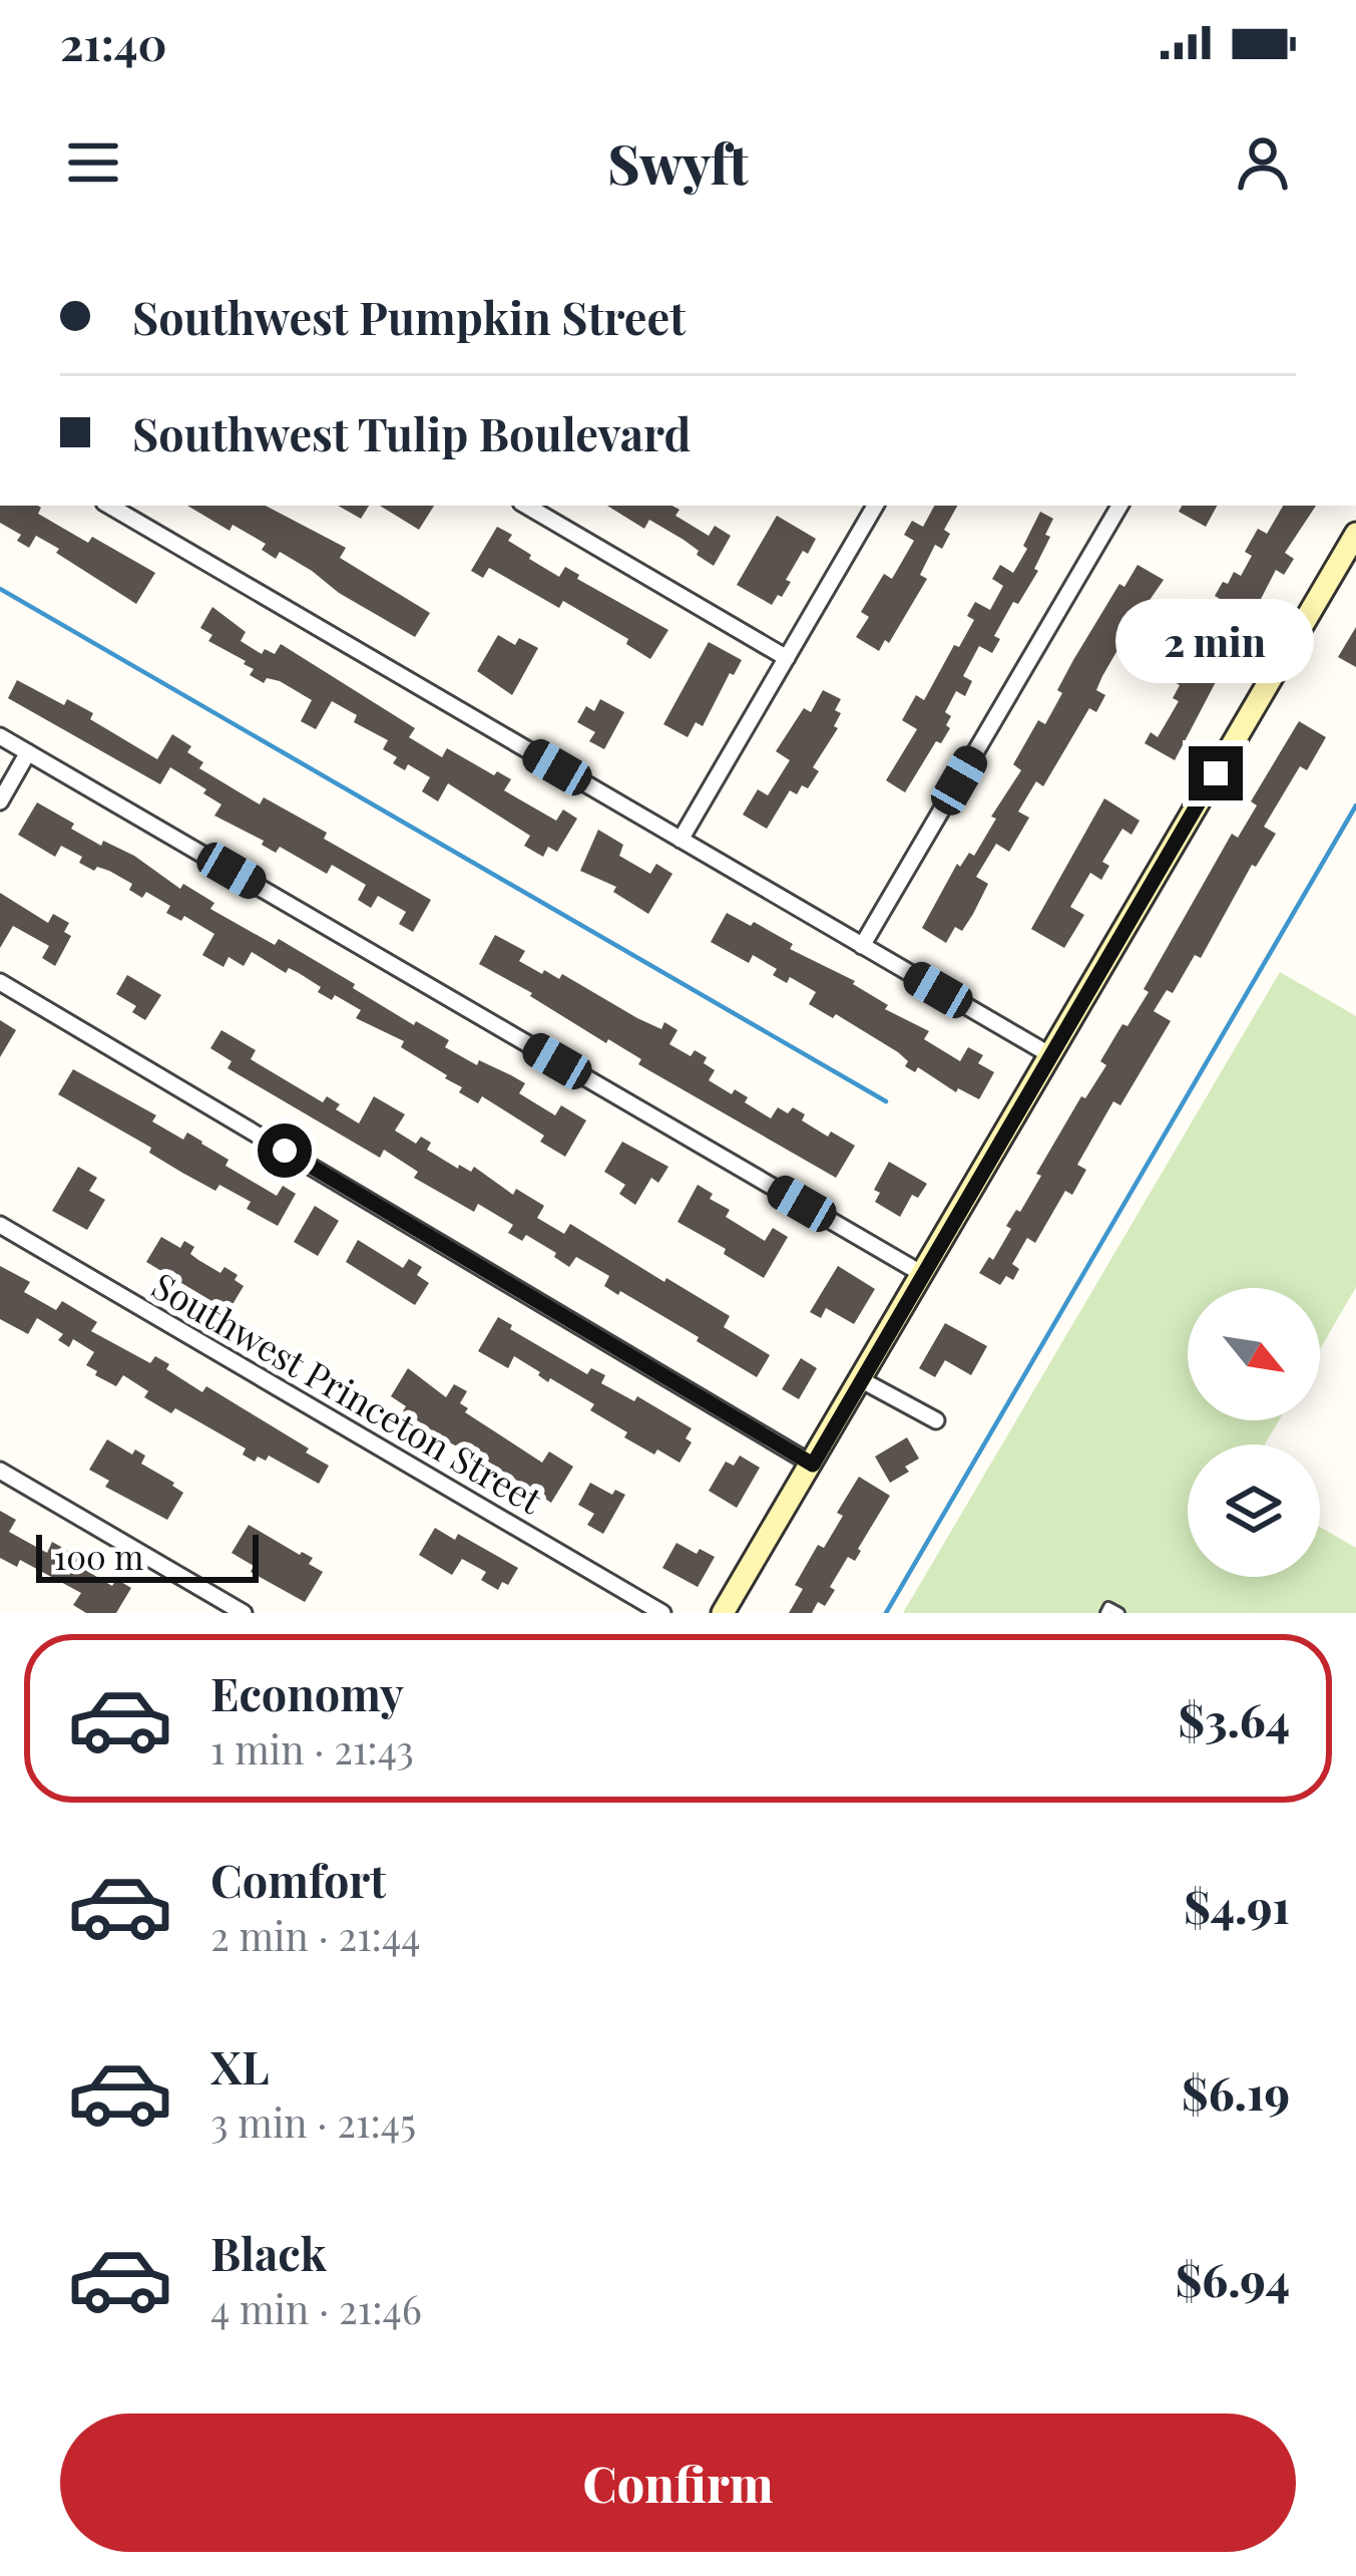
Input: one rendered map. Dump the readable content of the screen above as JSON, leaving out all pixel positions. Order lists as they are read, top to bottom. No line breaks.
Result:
{"streets":{"street":["Southwest Princeton Street"]},"scale_bar":"100 m","north":"bottom right","page":{"status":"21:40","header":"Swyft","banner":["Southwest Pumpkin Street","Southwest Tulip Boulevard"],"bubble":"2 min","scale":"100 m","list":[{"name":"Economy","note":"1 min · 21:43","value":"$3.64"},{"name":"Comfort","note":"2 min · 21:44","value":"$4.91"},{"name":"XL","note":"3 min · 21:45","value":"$6.19"},{"name":"Black","note":"4 min · 21:46","value":"$6.94"}],"buttons":"Confirm"}}
